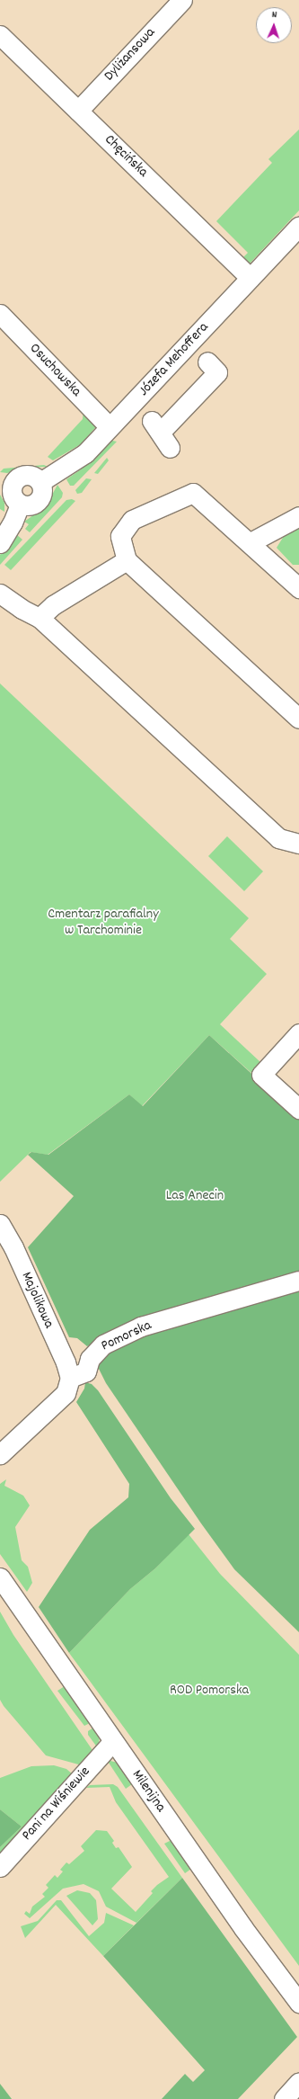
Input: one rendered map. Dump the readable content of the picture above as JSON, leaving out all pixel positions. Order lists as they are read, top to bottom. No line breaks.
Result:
{"streets":{"street":["Dyliżansowa","Chęcińska","Józefa Mehoffera","Osuchowska","Majolikowa","Pomorska","Milenijna","Pani na Wiśniewie"]},"crossings":[["Dyliżansowa","Chęcińska"],["Chęcińska","Józefa Mehoffera"],["Józefa Mehoffera","Osuchowska"],["Majolikowa","Pomorska"],["Milenijna","Pani na Wiśniewie"]],"parks":["Cmentarz parafialny w Tarchominie","Las Anecin","ROD Pomorska"],"north":"top"}
